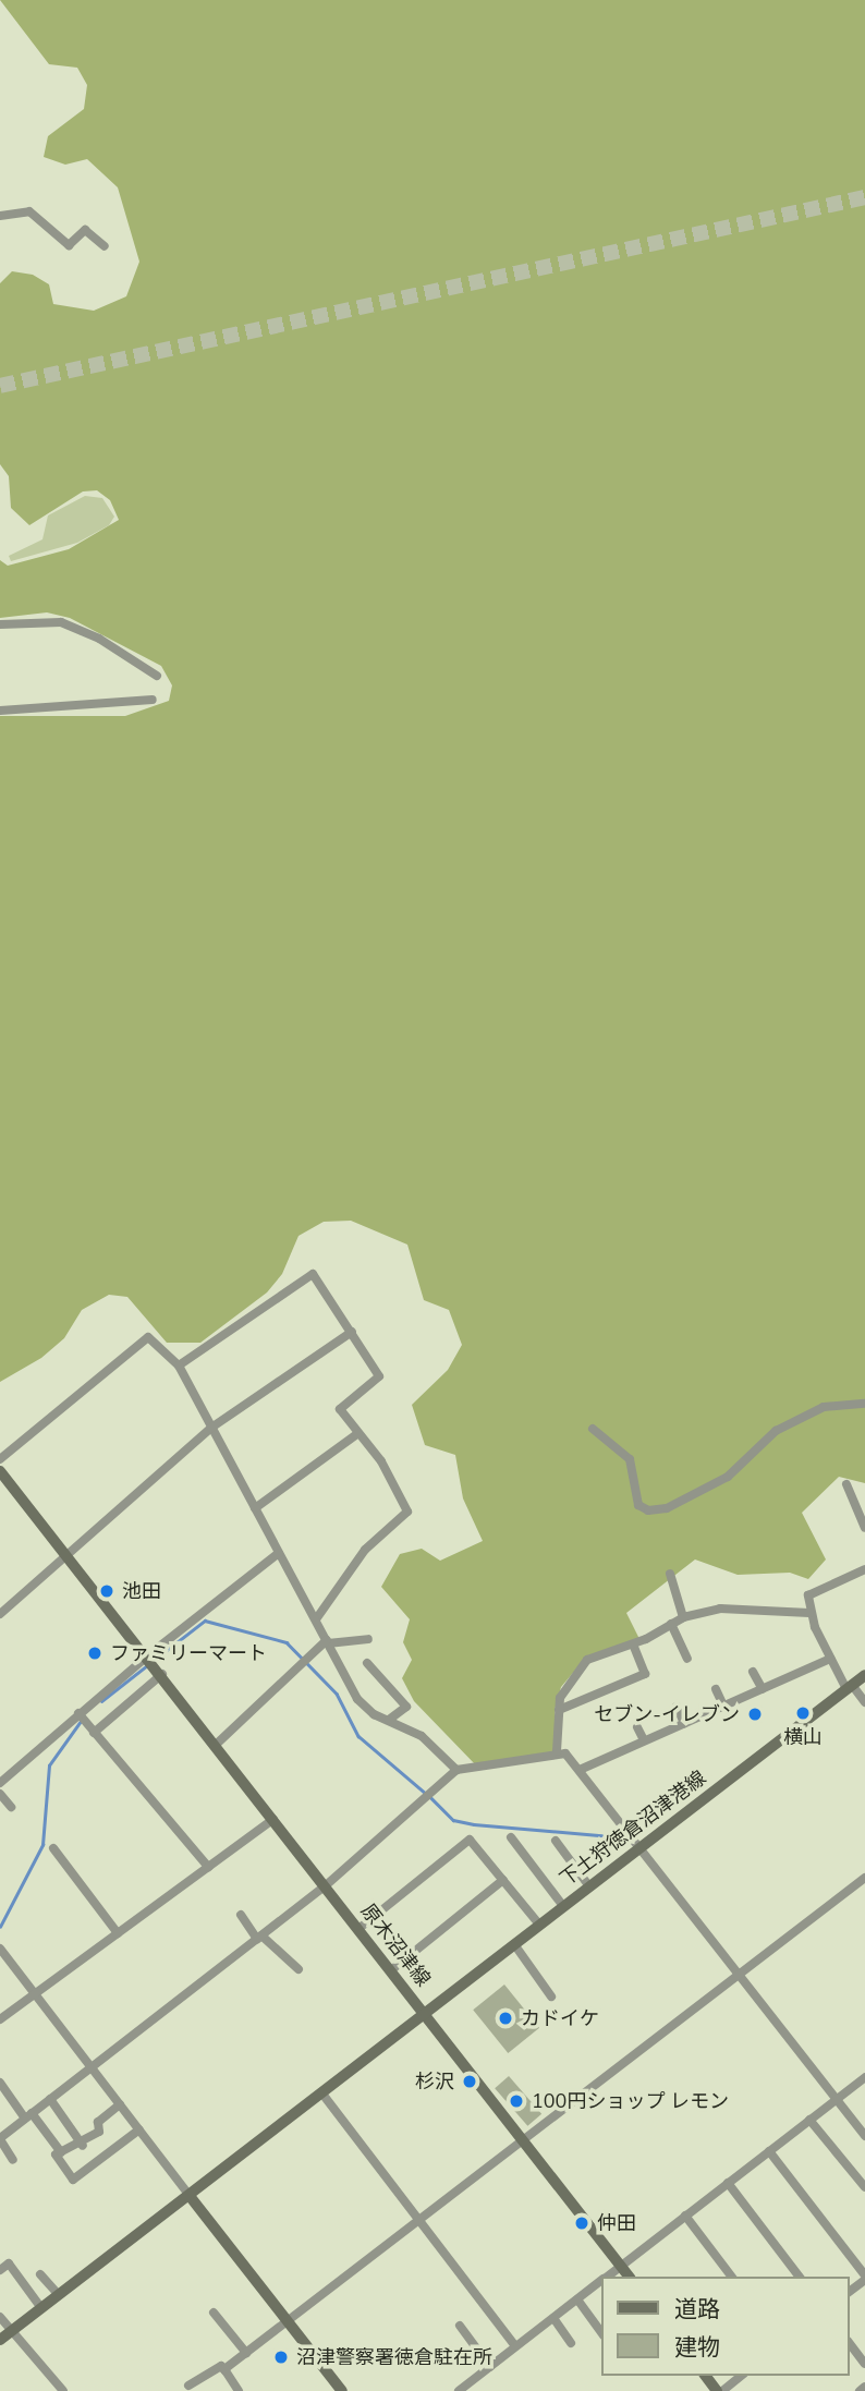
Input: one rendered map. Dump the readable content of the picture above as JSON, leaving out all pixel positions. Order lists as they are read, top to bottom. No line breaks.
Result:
{"streets":{"main road":["下土狩徳倉沼津港線","原木沼津線"]},"crossings":[["下土狩徳倉沼津港線","原木沼津線"]],"places":["池田","ファミリーマート","横山","セブン-イレブン","カドイケ","杉沢","100円ショップ レモン","仲田","沼津警察署徳倉駐在所"],"legend":["道路","建物"]}
